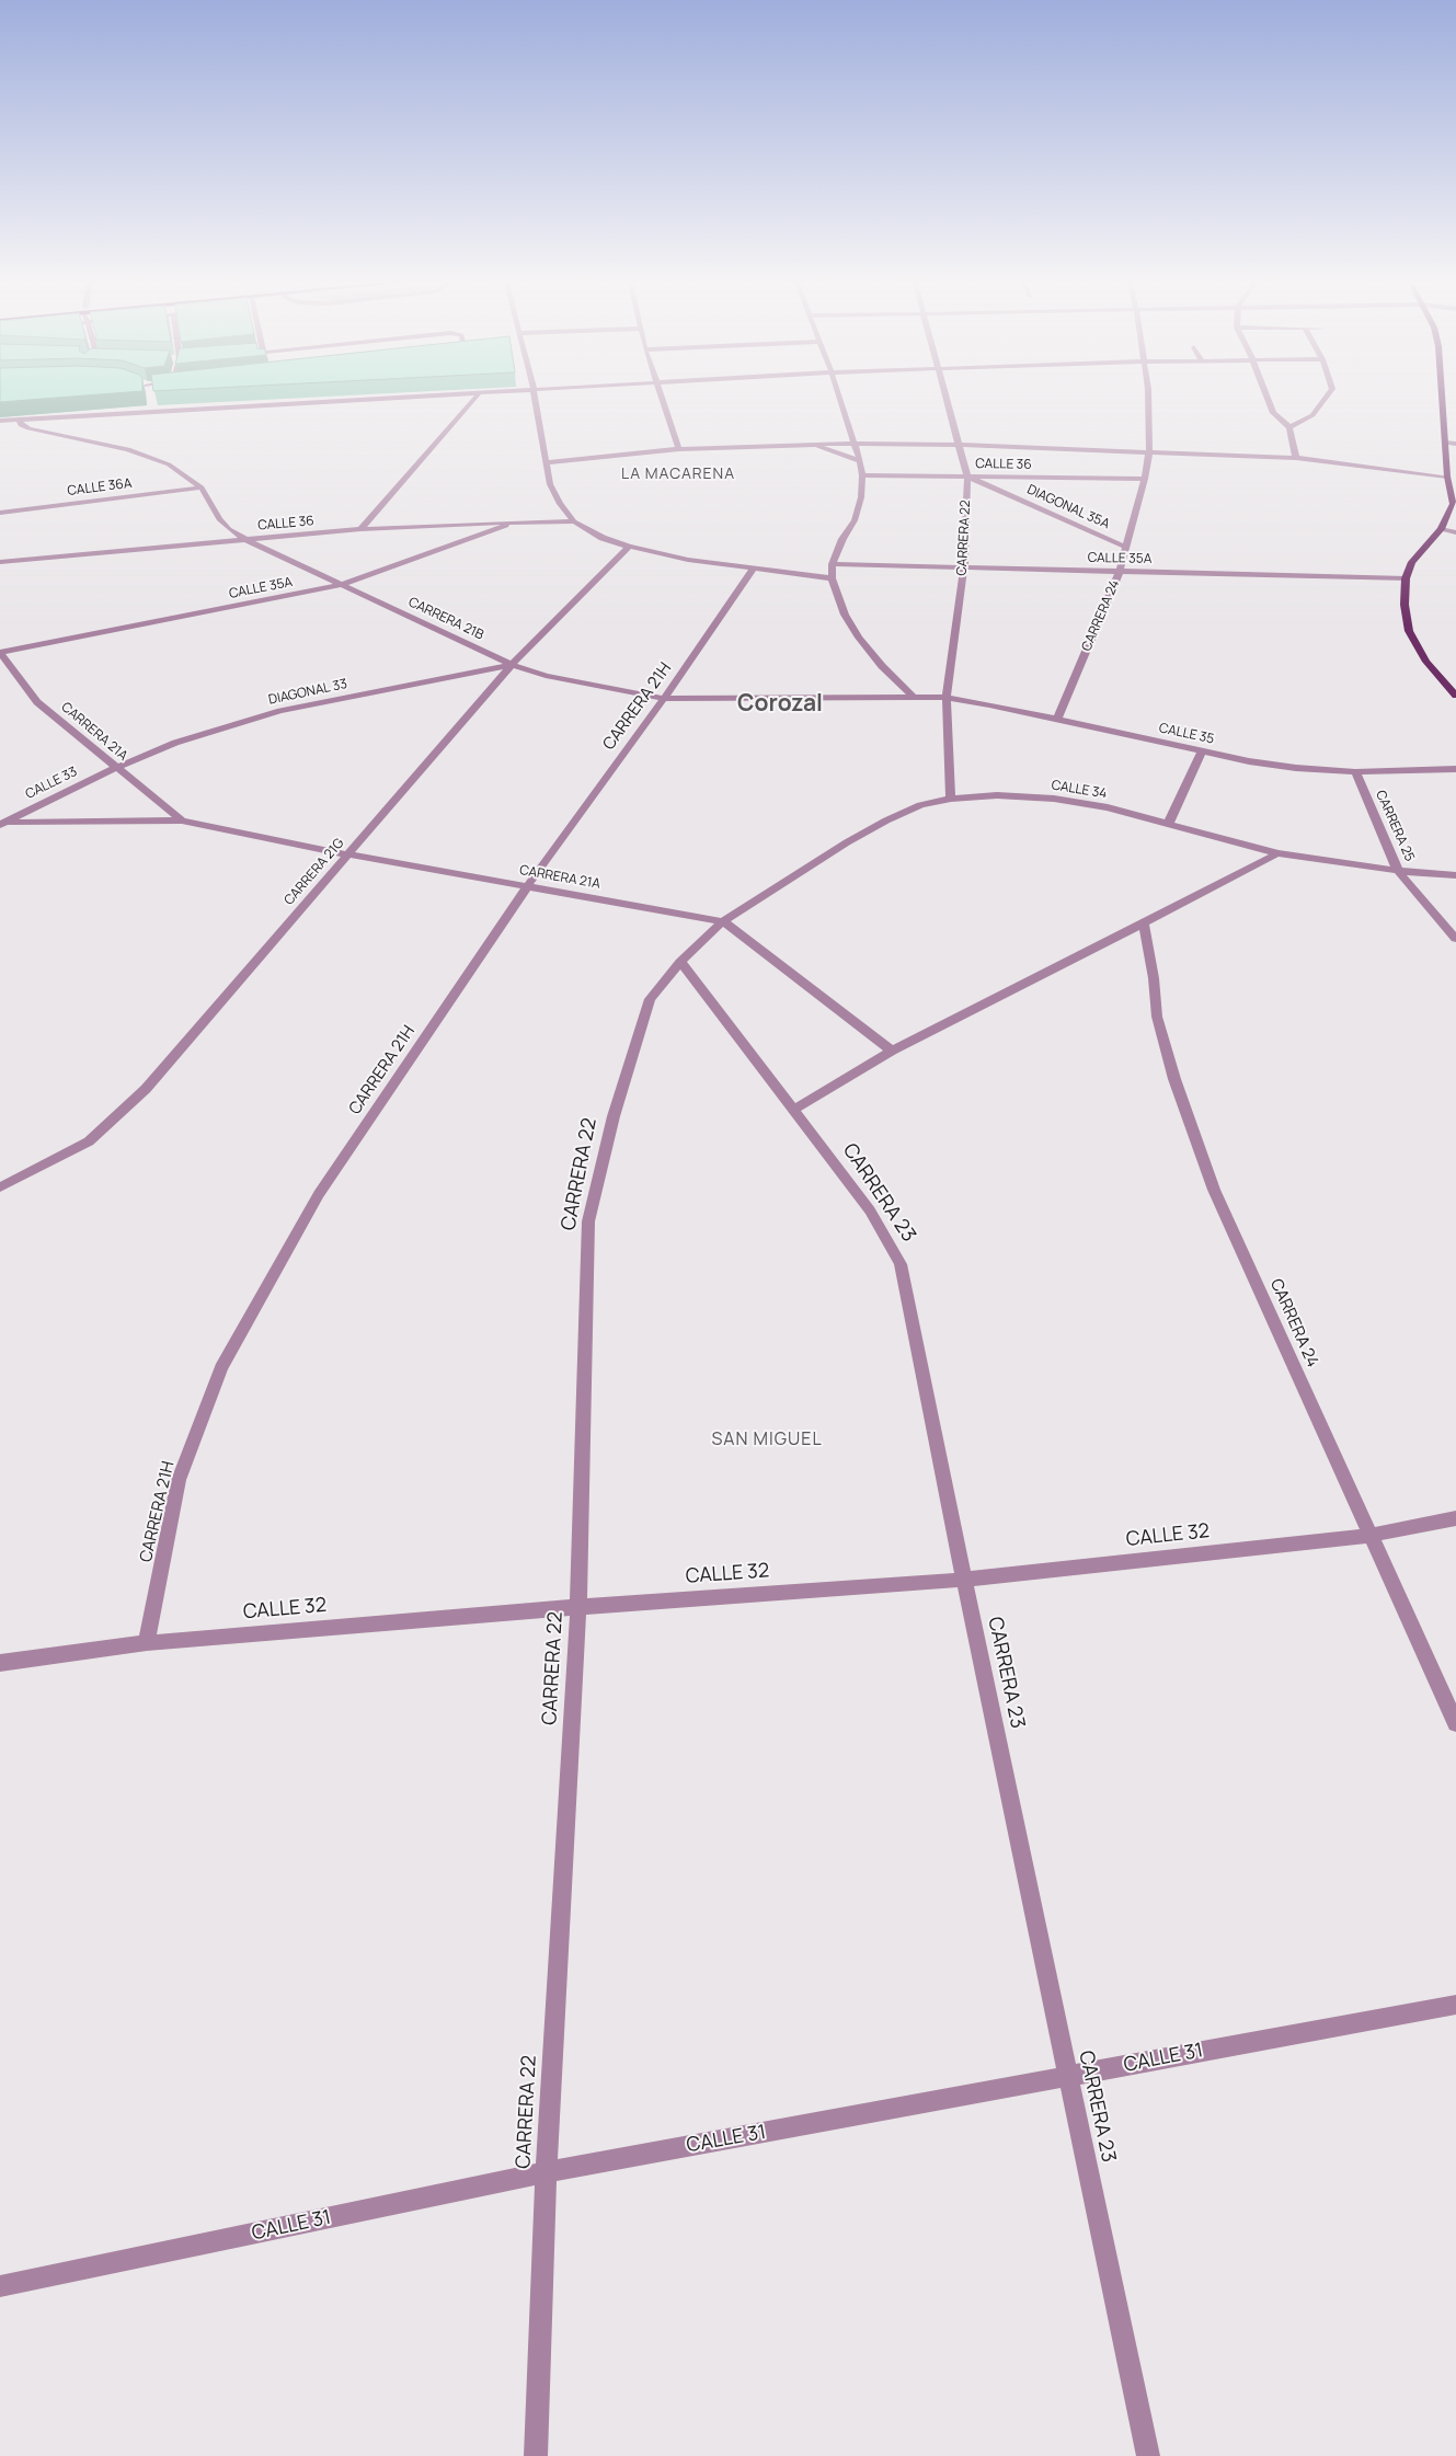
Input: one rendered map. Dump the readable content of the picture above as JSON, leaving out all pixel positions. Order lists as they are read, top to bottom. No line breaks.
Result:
{"streets":{"street":["CALLE 36","CALLE 36A","DIAGONAL 35A","CARRERA 22","CALLE 35A","CARRERA 24","CARRERA 21B","DIAGONAL 33","CARRERA 21H","CARRERA 21A","CALLE 35","CALLE 33","CALLE 34","CARRERA 25","CARRERA 21G","CARRERA 23","CALLE 32","CALLE 31"]},"crossings":[["CALLE 36","DIAGONAL 35A"],["CALLE 36","CARRERA 22"],["CALLE 36","CALLE 35A"],["CALLE 36","CARRERA 24"],["CALLE 36","CARRERA 21B"],["CALLE 36A","CARRERA 21B"],["DIAGONAL 35A","CARRERA 22"],["DIAGONAL 35A","CARRERA 24"],["CARRERA 22","CALLE 35A"],["CARRERA 22","CARRERA 21A"],["CARRERA 22","CALLE 35"],["CARRERA 22","CALLE 34"],["CARRERA 22","CARRERA 23"],["CARRERA 22","CALLE 32"],["CARRERA 22","CALLE 31"],["CALLE 35A","CARRERA 24"],["CALLE 35A","CARRERA 21B"],["CALLE 35A","CARRERA 21A"],["CARRERA 24","CALLE 35"],["CARRERA 24","CALLE 32"],["CARRERA 21B","DIAGONAL 33"],["CARRERA 21B","CARRERA 21H"],["CARRERA 21B","CALLE 35"],["CARRERA 21B","CARRERA 21G"],["DIAGONAL 33","CARRERA 21A"],["DIAGONAL 33","CALLE 33"],["DIAGONAL 33","CARRERA 21G"],["CARRERA 21H","CARRERA 21A"],["CARRERA 21H","CALLE 32"],["CARRERA 21A","CALLE 33"],["CARRERA 21A","CALLE 34"],["CARRERA 21A","CARRERA 21G"],["CALLE 35","CARRERA 25"],["CALLE 34","CARRERA 25"],["CARRERA 23","CALLE 32"],["CARRERA 23","CALLE 31"]],"districts":["LA MACARENA","Corozal","SAN MIGUEL"]}
